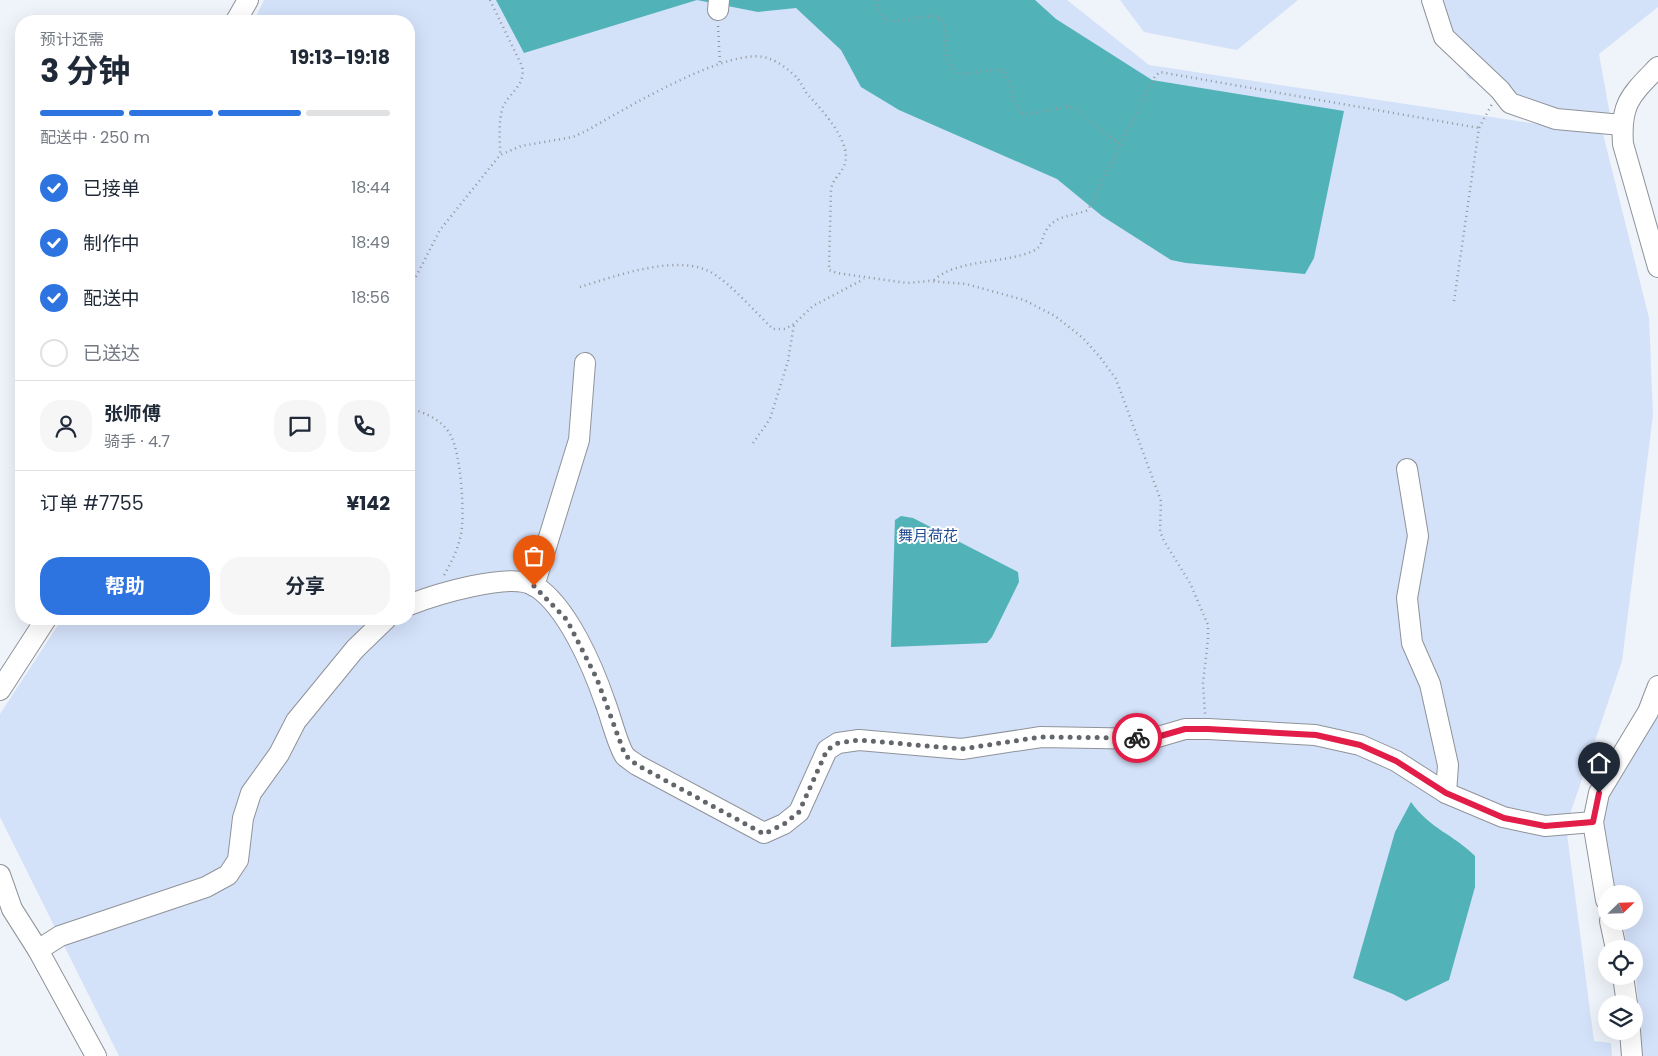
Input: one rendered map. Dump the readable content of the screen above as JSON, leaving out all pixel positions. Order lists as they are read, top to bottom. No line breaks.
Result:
{"parks":["舞月荷花"],"north":"top right","page":{"heading":["3 分钟","预计还需","19:13–19:18"],"panel":["张师傅","骑手 · 4.7","订单 #7755","¥142"],"bar":"配送中 · 250 m","list":[["已接单","18:44"],["制作中","18:49"],["配送中","18:56"],"已送达"],"buttons":["帮助","分享"]}}
